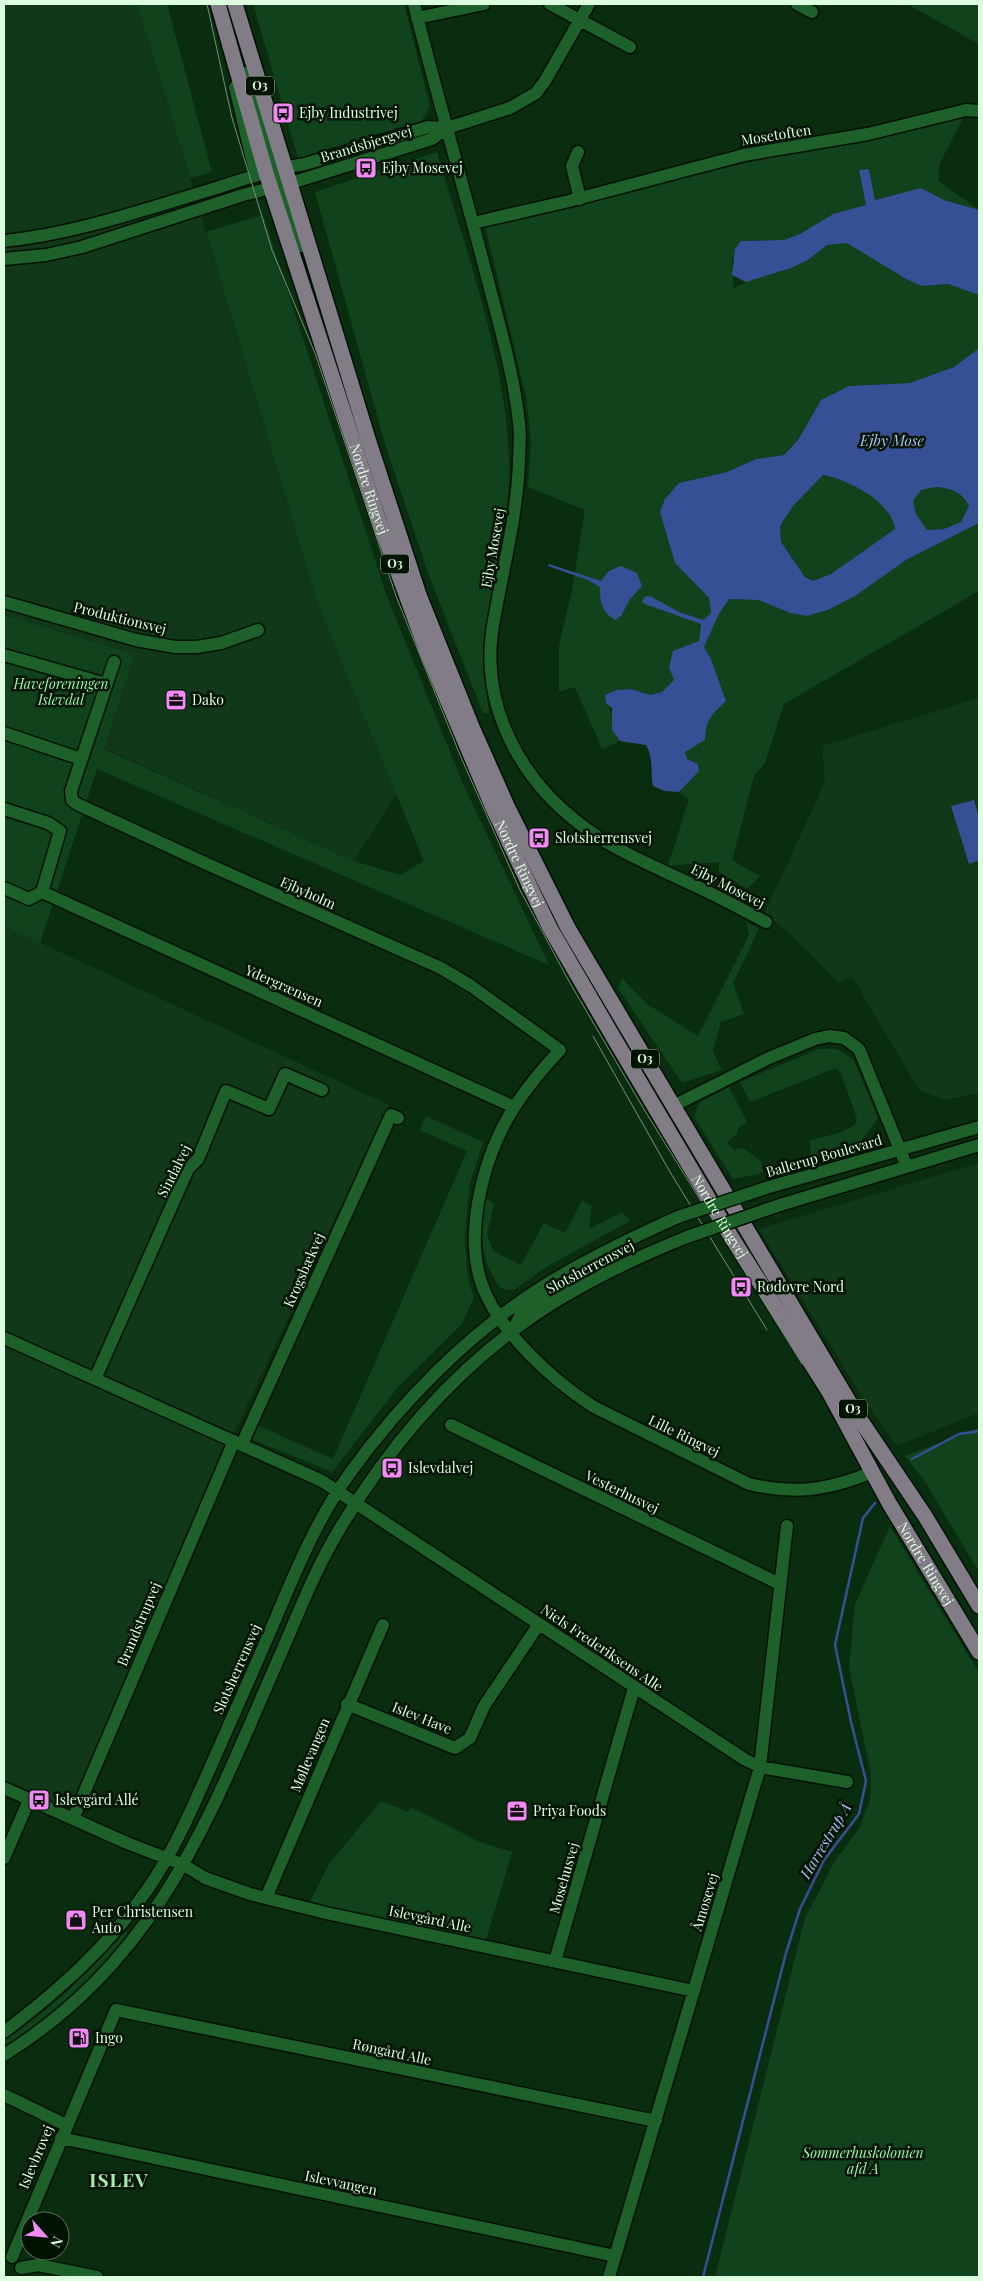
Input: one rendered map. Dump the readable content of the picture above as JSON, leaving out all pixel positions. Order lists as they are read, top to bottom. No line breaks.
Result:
{"streets":{"main road":["O3","Nordre Ringvej"],"street":["Mosetoften","Brandsbjergvej","Ejby Mosevej","Produktionsvej","Ejbyholm","Ydergrænsen","Ballerup Boulevard","Sindalvej","Slotsherrensvej","Krogsbækvej","Lille Ringvej","Vesterhusvej","Brandstrupvej","Niels Frederiksens Alle","Islev Have","Møllevangen","Mosehusvej","Åmosevej","Islevgård Alle","Røngård Alle","Islevbrovej","Islevvangen"]},"crossings":[["Mosetoften","Ejby Mosevej"],["Brandsbjergvej","Nordre Ringvej"],["Brandsbjergvej","Ejby Mosevej"],["Nordre Ringvej","Lille Ringvej"],["Ejbyholm","Ydergrænsen"],["Ballerup Boulevard","Slotsherrensvej"],["Slotsherrensvej","Lille Ringvej"],["Slotsherrensvej","Niels Frederiksens Alle"],["Slotsherrensvej","Islevgård Alle"],["Krogsbækvej","Brandstrupvej"],["Vesterhusvej","Åmosevej"],["Brandstrupvej","Islevgård Alle"],["Niels Frederiksens Alle","Islev Have"],["Niels Frederiksens Alle","Mosehusvej"],["Niels Frederiksens Alle","Åmosevej"],["Islev Have","Møllevangen"],["Møllevangen","Islevgård Alle"],["Mosehusvej","Islevgård Alle"],["Åmosevej","Islevgård Alle"],["Åmosevej","Røngård Alle"],["Åmosevej","Islevvangen"],["Røngård Alle","Islevbrovej"],["Islevbrovej","Islevvangen"]],"districts":["ISLEV"],"water":["Ejby Mose","Harrestrup Å"],"parks":["Haveforeningen Islevdal","Sommerhuskolonien afd A"],"places":{"bus stop":["Ejby Industrivej","Ejby Mosevej","Slotsherrensvej","Rødovre Nord","Islevdalvej","Islevgård Allé"],"office":["Dako","Priya Foods"],"shop":["Per Christensen Auto"],"fuel station":["Ingo"]},"north":"bottom right"}
